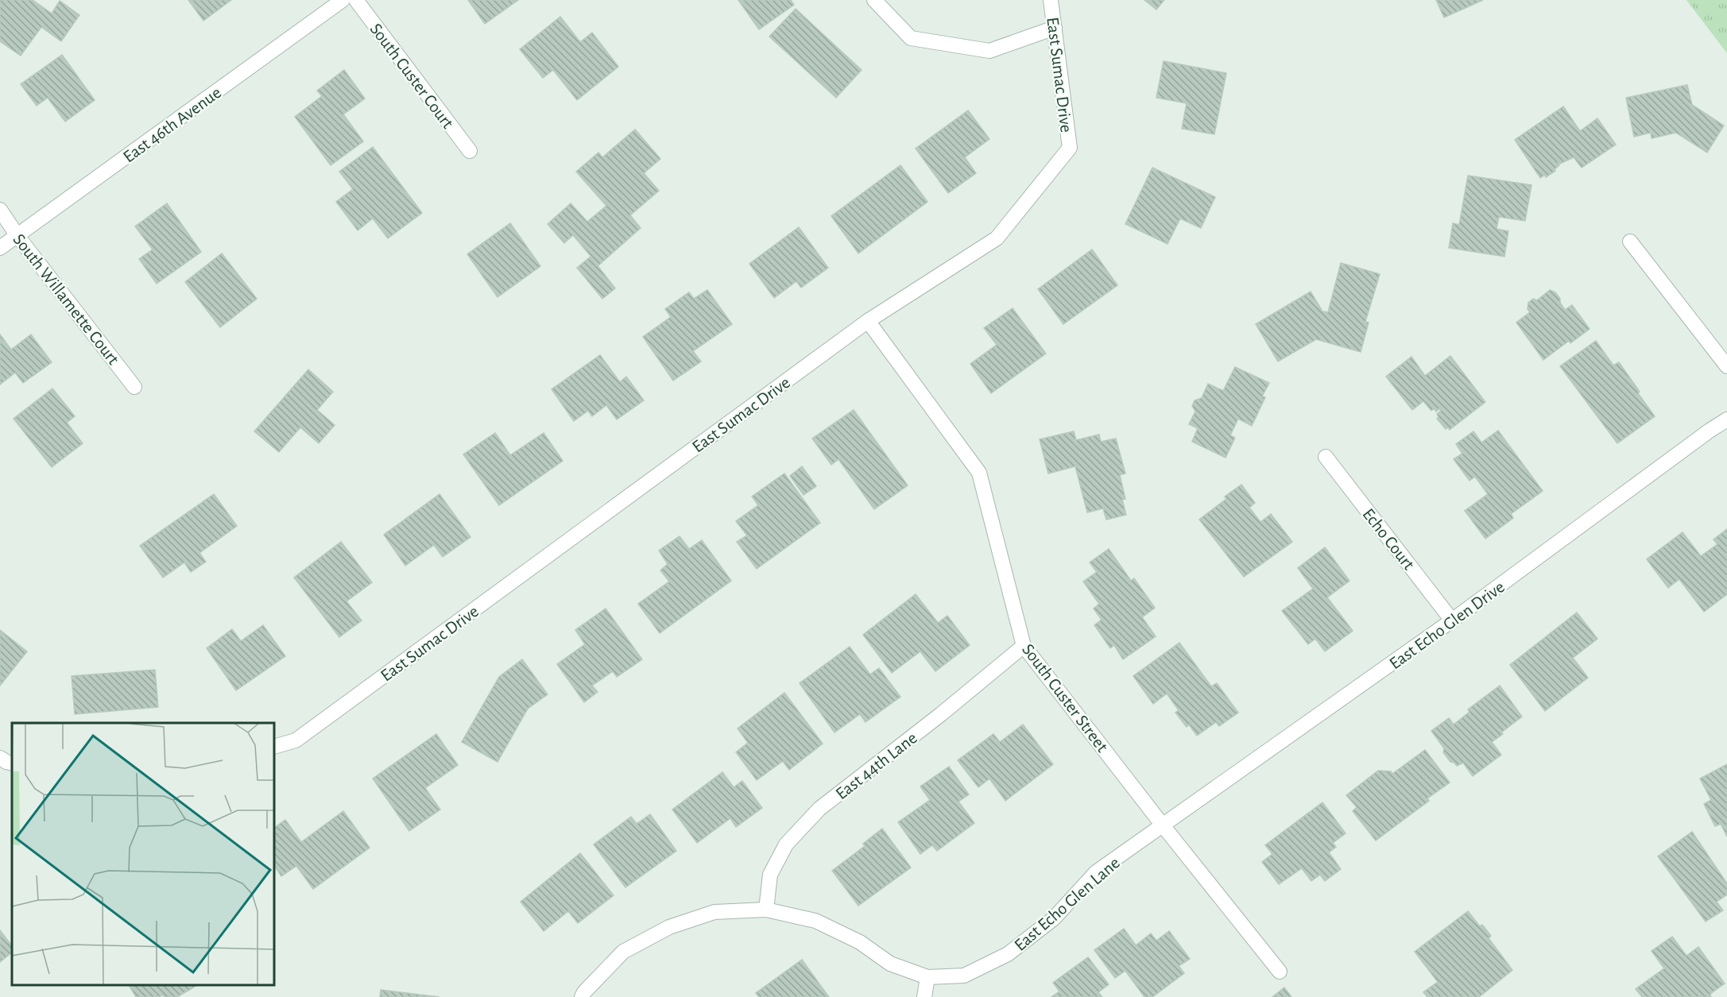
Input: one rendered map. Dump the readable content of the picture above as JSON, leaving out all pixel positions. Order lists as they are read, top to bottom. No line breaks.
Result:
{"streets":{"street":["East Sumac Drive","South Custer Court","East 46th Avenue","South Willamette Court","Echo Court","East Echo Glen Drive","South Custer Street","East 44th Lane","East Echo Glen Lane"]},"crossings":[["East Sumac Drive","South Custer Street"],["East 46th Avenue","South Willamette Court"],["Echo Court","East Echo Glen Drive"],["East Echo Glen Drive","South Custer Street"],["East Echo Glen Drive","East Echo Glen Lane"],["South Custer Street","East 44th Lane"],["South Custer Street","East Echo Glen Lane"],["East 44th Lane","East Echo Glen Lane"]]}
